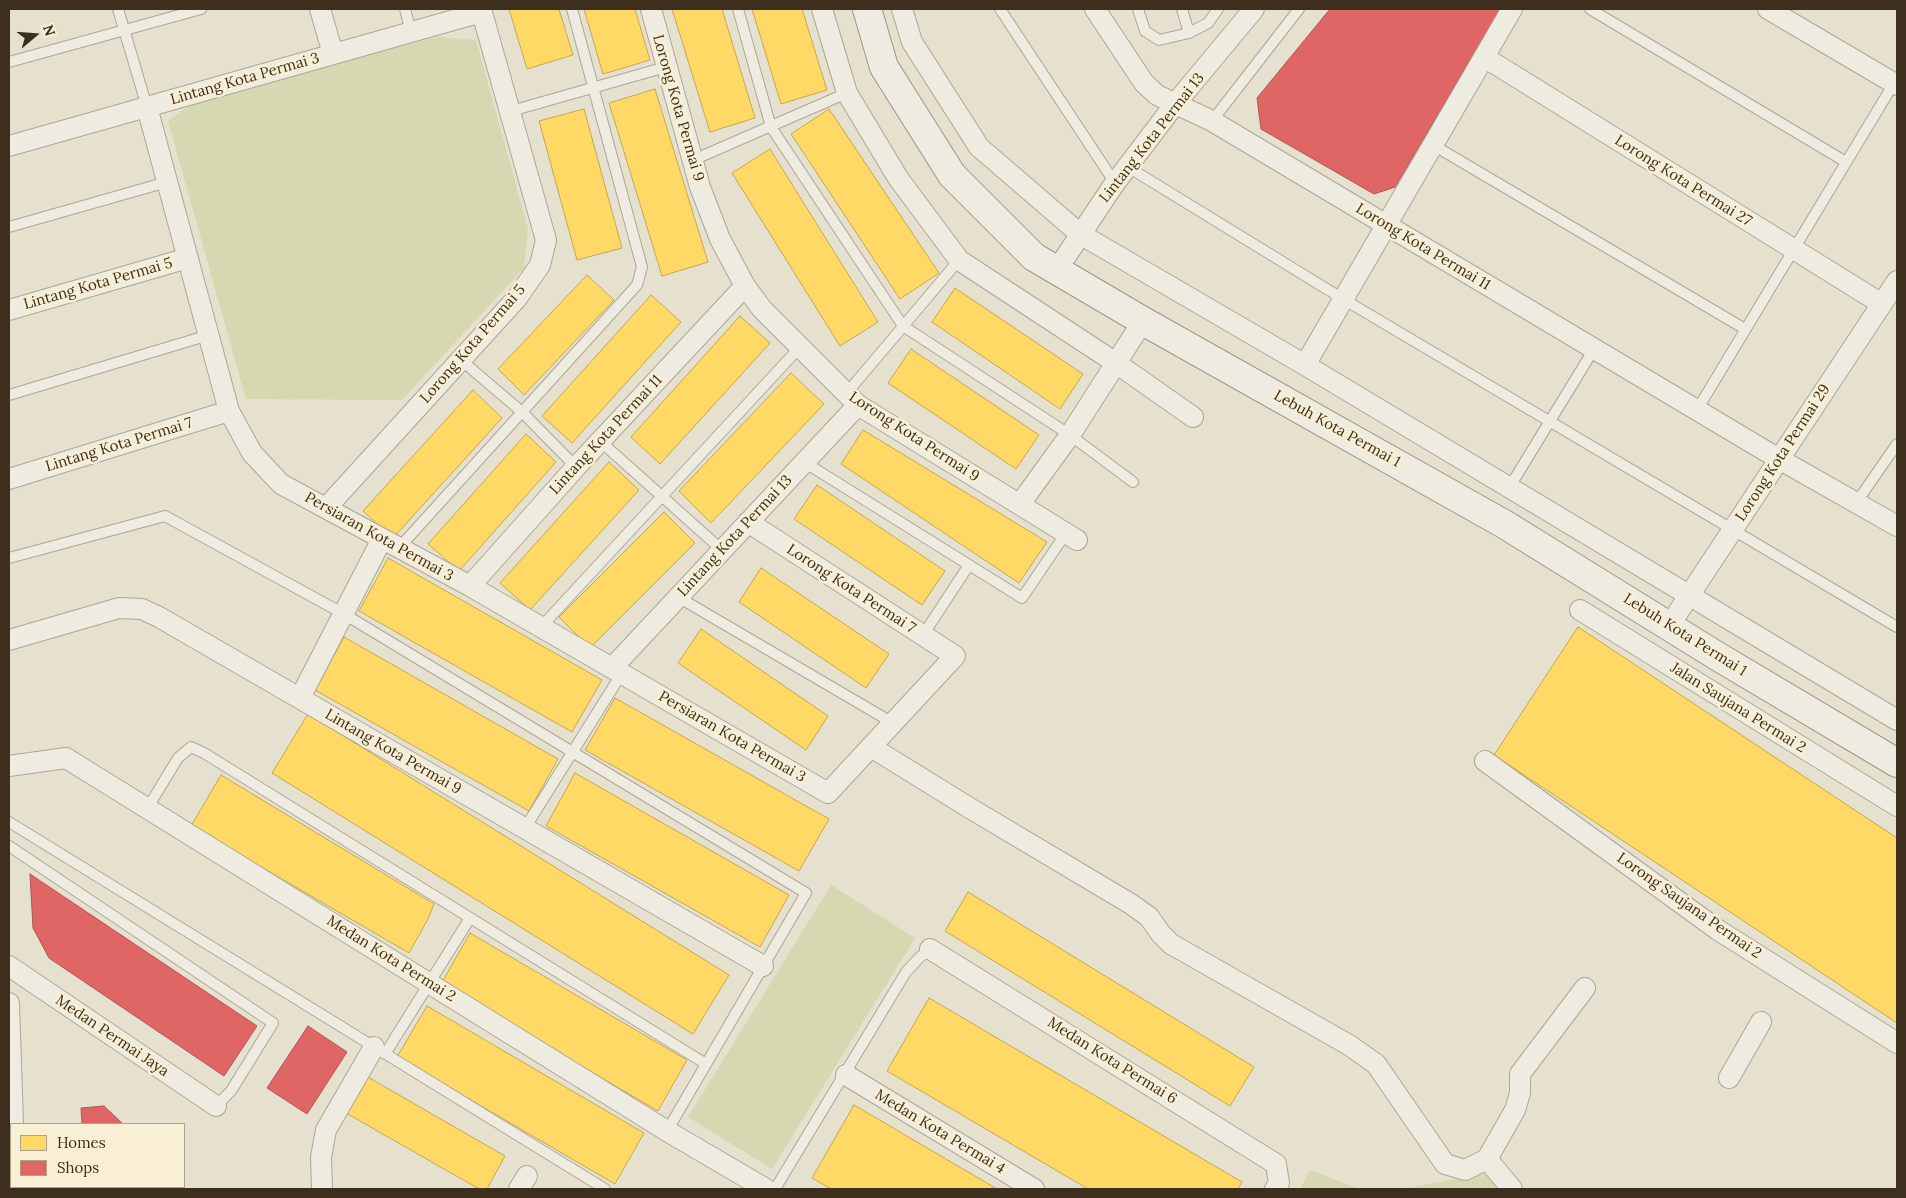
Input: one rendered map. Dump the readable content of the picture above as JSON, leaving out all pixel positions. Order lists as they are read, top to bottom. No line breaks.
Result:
{"streets":{"street":["Lintang Kota Permai 3","Lorong Kota Permai 9","Lintang Kota Permai 13","Lorong Kota Permai 27","Lorong Kota Permai 11","Lintang Kota Permai 5","Lorong Kota Permai 5","Lebuh Kota Permai 1","Lintang Kota Permai 11","Lintang Kota Permai 7","Lorong Kota Permai 29","Persiaran Kota Permai 3","Lorong Kota Permai 7","Jalan Saujana Permai 2","Lintang Kota Permai 9","Lorong Saujana Permai 2","Medan Kota Permai 2","Medan Permai Jaya","Medan Kota Permai 6","Medan Kota Permai 4"]},"crossings":[["Lintang Kota Permai 3","Lorong Kota Permai 5"],["Lintang Kota Permai 3","Persiaran Kota Permai 3"],["Lorong Kota Permai 9","Lintang Kota Permai 13"],["Lorong Kota Permai 9","Lintang Kota Permai 11"],["Lintang Kota Permai 13","Lorong Kota Permai 11"],["Lintang Kota Permai 13","Lebuh Kota Permai 1"],["Lintang Kota Permai 13","Persiaran Kota Permai 3"],["Lintang Kota Permai 13","Lorong Kota Permai 7"],["Lorong Kota Permai 27","Lorong Kota Permai 29"],["Lorong Kota Permai 11","Lorong Kota Permai 29"],["Lintang Kota Permai 5","Persiaran Kota Permai 3"],["Lorong Kota Permai 5","Persiaran Kota Permai 3"],["Lebuh Kota Permai 1","Lorong Kota Permai 29"],["Lintang Kota Permai 11","Persiaran Kota Permai 3"],["Lintang Kota Permai 7","Persiaran Kota Permai 3"]],"legend":["Homes","Shops"],"north":"right"}
